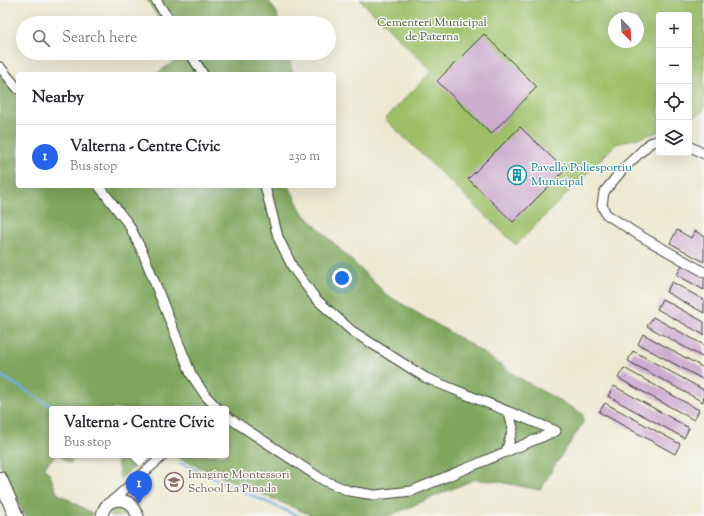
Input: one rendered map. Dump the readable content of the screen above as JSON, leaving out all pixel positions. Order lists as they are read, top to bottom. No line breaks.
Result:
{"parks":["Cementeri Municipal de Paterna"],"places":{"building":["Pavelló Poliesportiu Municipal"],"school or university":["Imagine Montessori School La Pinada"]},"north":"bottom right","page":{"map_buttons":["+","−"],"search":"Search here","heading":"Nearby","list":[{"mark":"1","name":"Valterna - Centre Cívic","note":"Bus stop","value":"230 m"}],"popup":["Valterna - Centre Cívic","Bus stop"],"pins":"1"}}
